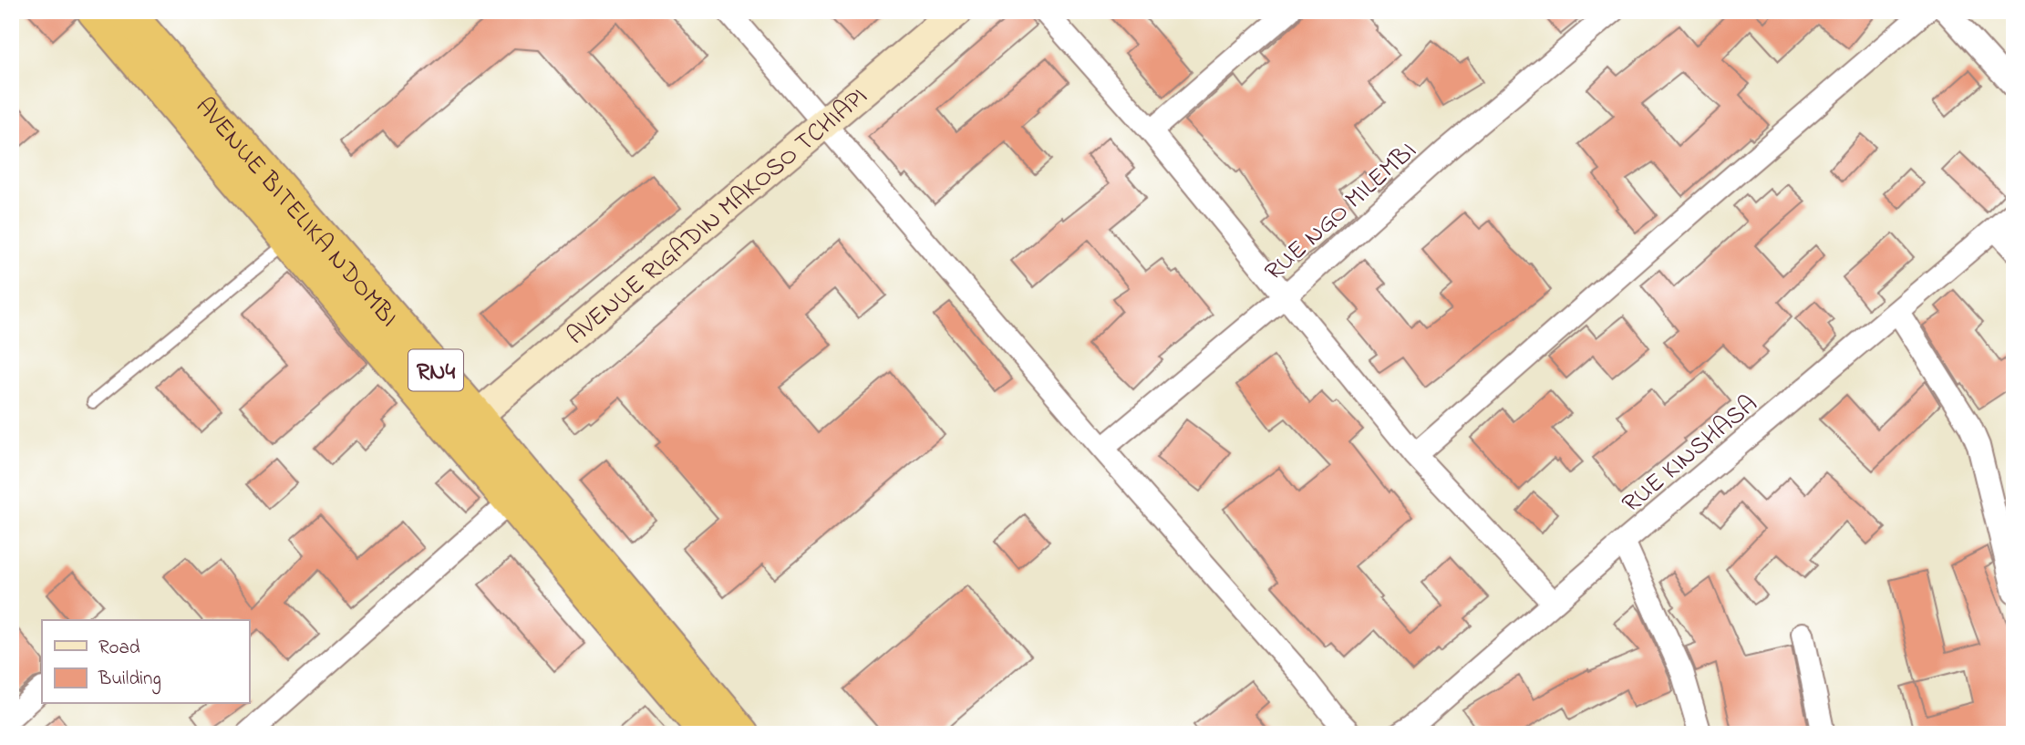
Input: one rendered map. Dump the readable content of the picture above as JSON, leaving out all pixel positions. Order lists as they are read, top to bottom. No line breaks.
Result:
{"streets":{"highway":["AVENUE BITELIKA NDOMBI","RN4"],"street":["RUE NGO MILEMBI","AVENUE RIGADIN MAKOSO TCHIAPI","RUE KINSHASA"]},"crossings":[["AVENUE BITELIKA NDOMBI","AVENUE RIGADIN MAKOSO TCHIAPI"]],"legend":["Road","Building"]}
